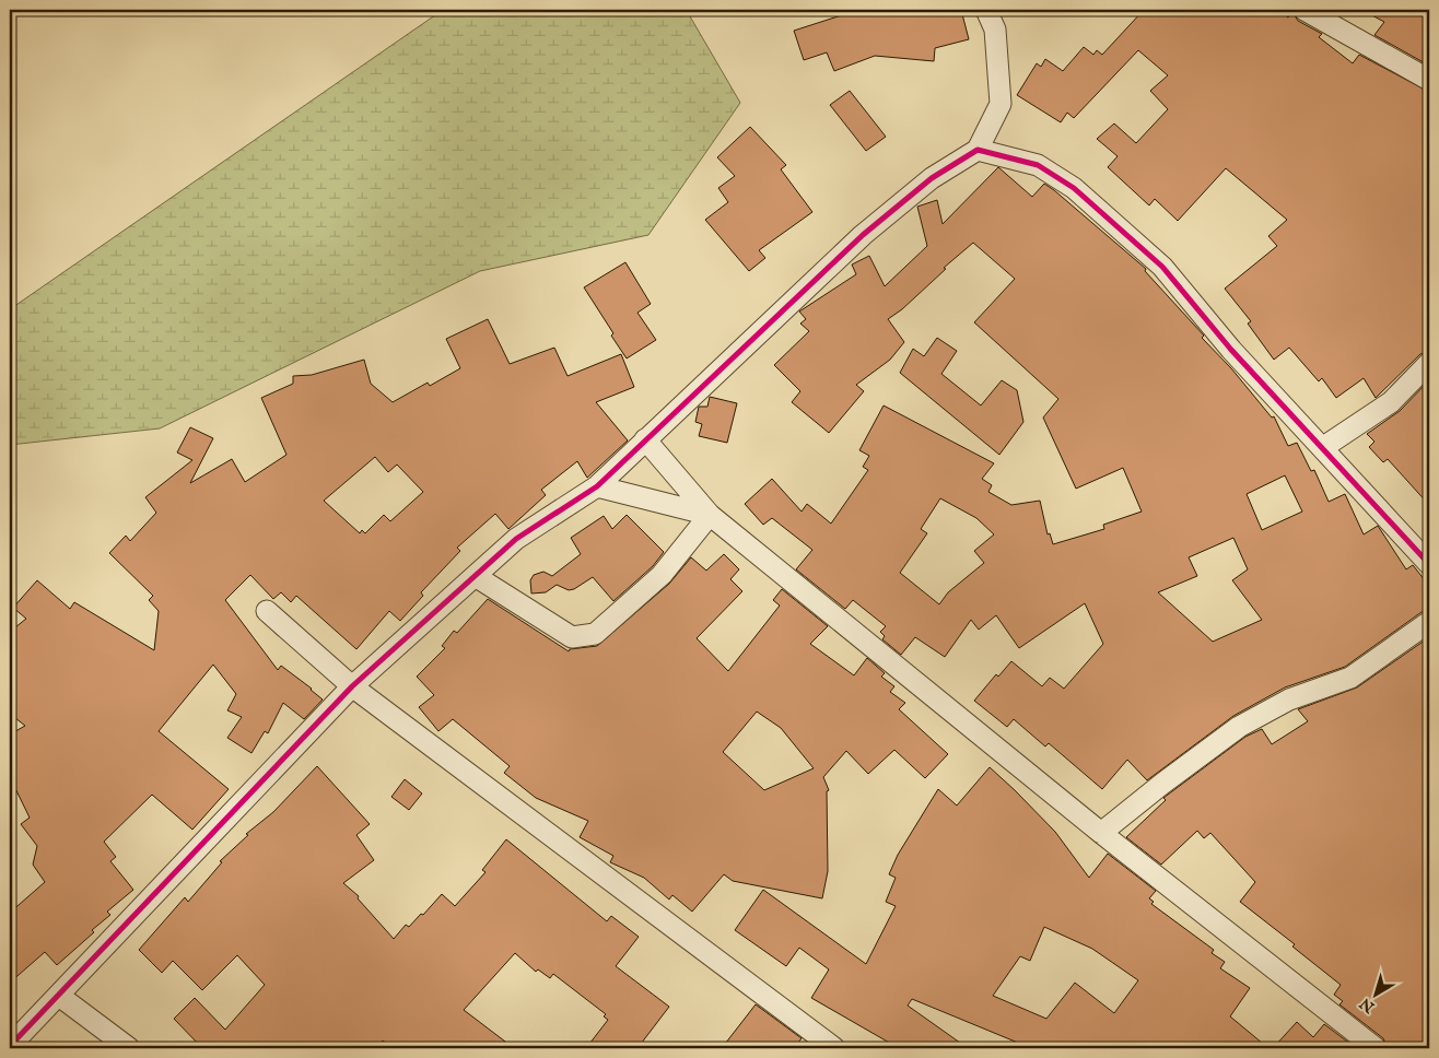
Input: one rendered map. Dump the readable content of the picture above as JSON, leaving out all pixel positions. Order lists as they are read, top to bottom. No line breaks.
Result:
{"north":"bottom left"}
